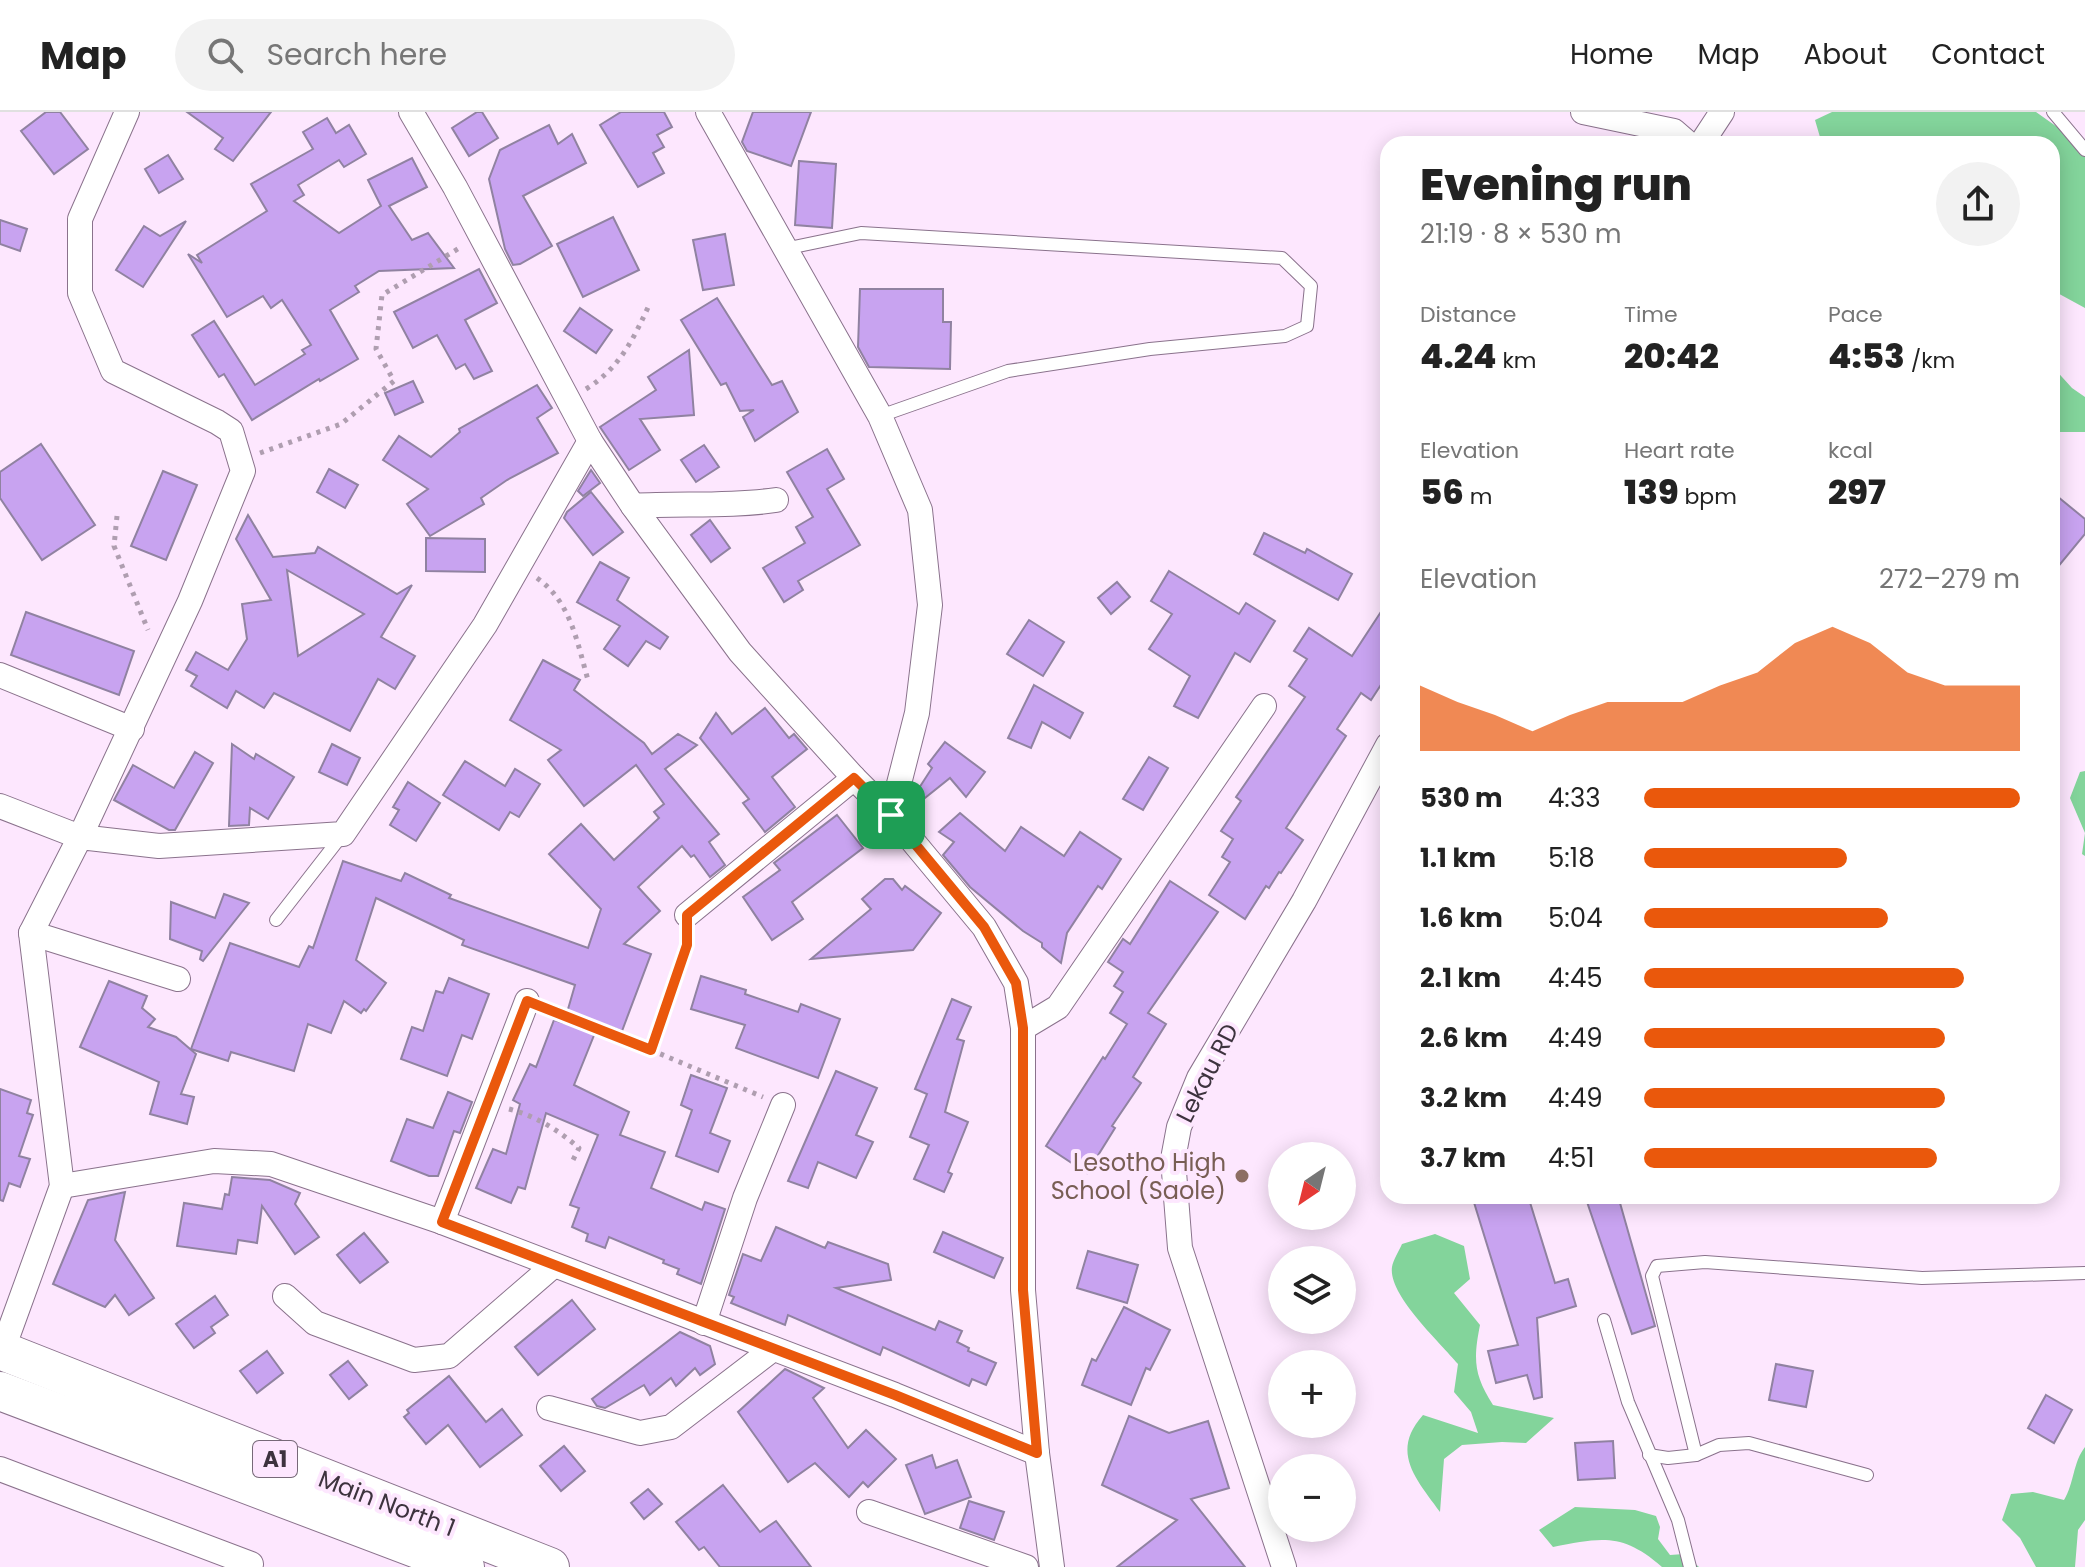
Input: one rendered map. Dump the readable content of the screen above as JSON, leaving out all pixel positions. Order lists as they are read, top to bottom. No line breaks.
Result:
{"streets":{"main road":["A1","Main North 1"],"street":["Lekau RD"]},"places":["Lesotho High School (Saole)"],"north":"bottom left","page":{"header":"Map","search":"Search here","nav":["Home","Map","About","Contact"],"heading":["Evening run","21:19 · 8 × 530 m"],"stats":[["Distance","4.24 km"],["Time","20:42"],["Pace","4:53 /km"],["Elevation","56 m"],["Heart rate","139 bpm"],["kcal","297"]],"chart":["Elevation","272–279 m"],"list":[{"name":"530 m","note":"4:33"},{"name":"1.1 km","note":"5:18"},{"name":"1.6 km","note":"5:04"},{"name":"2.1 km","note":"4:45"},{"name":"2.6 km","note":"4:49"},{"name":"3.2 km","note":"4:49"},{"name":"3.7 km","note":"4:51"}],"map_buttons":["+","−"]}}
